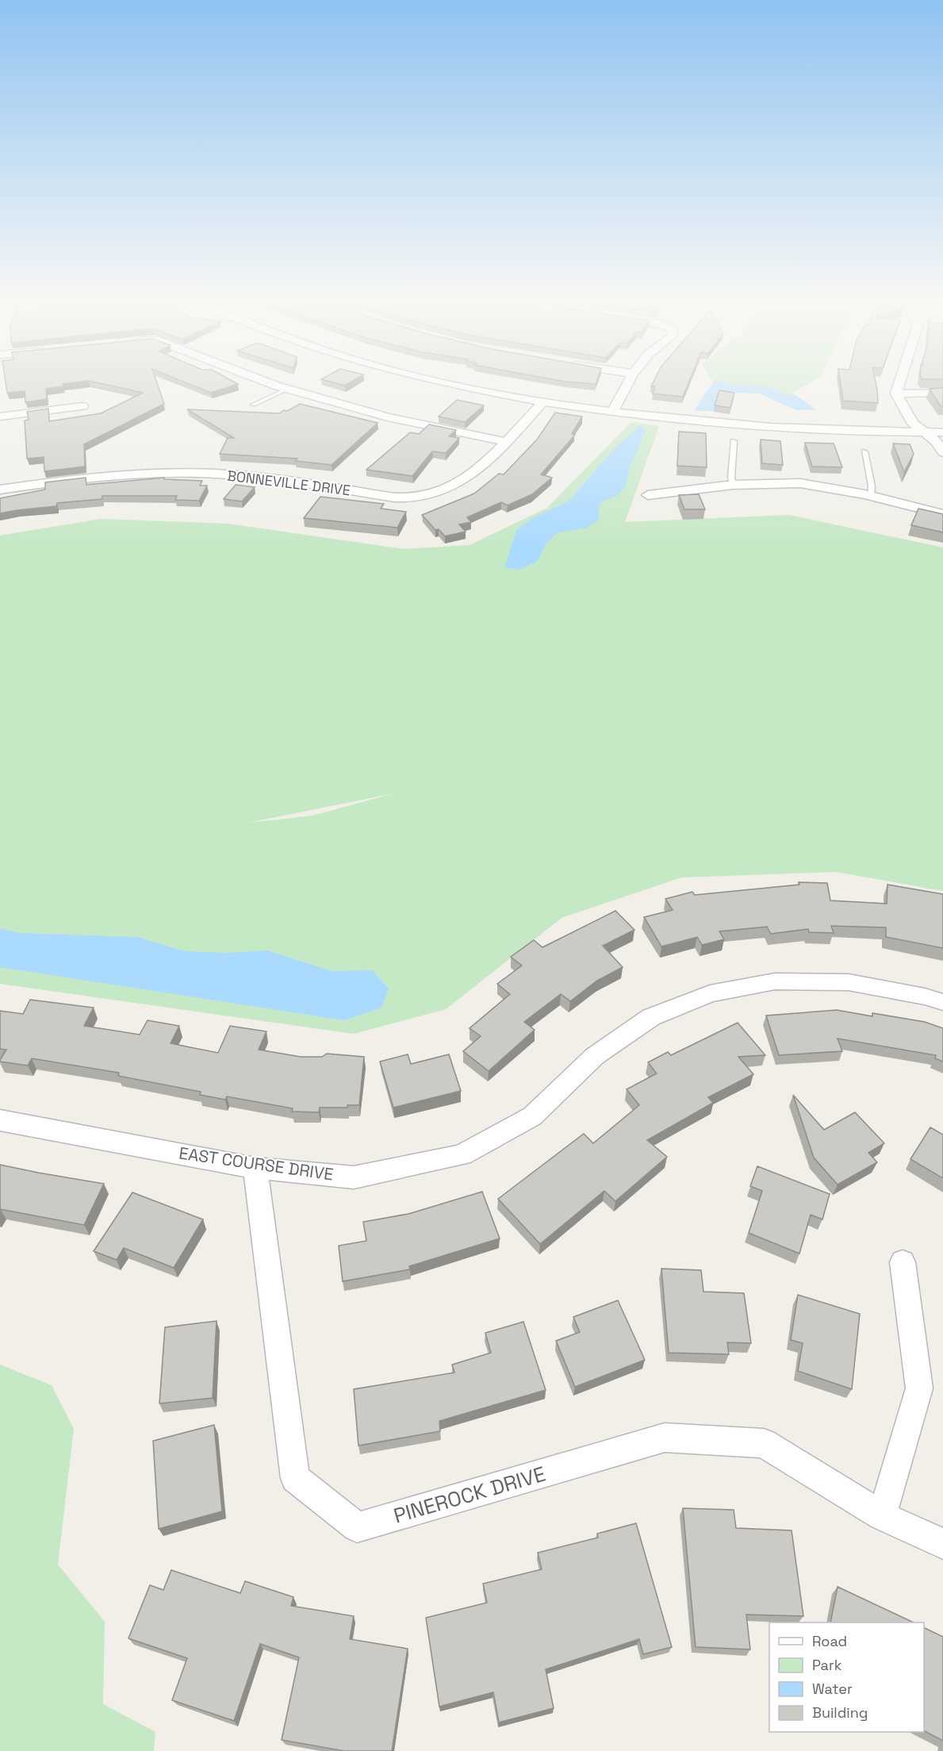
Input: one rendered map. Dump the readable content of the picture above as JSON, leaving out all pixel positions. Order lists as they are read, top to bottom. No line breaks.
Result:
{"streets":{"street":["BONNEVILLE DRIVE","EAST COURSE DRIVE","PINEROCK DRIVE"]},"crossings":[["EAST COURSE DRIVE","PINEROCK DRIVE"]],"legend":["Road","Park","Water","Building"]}
